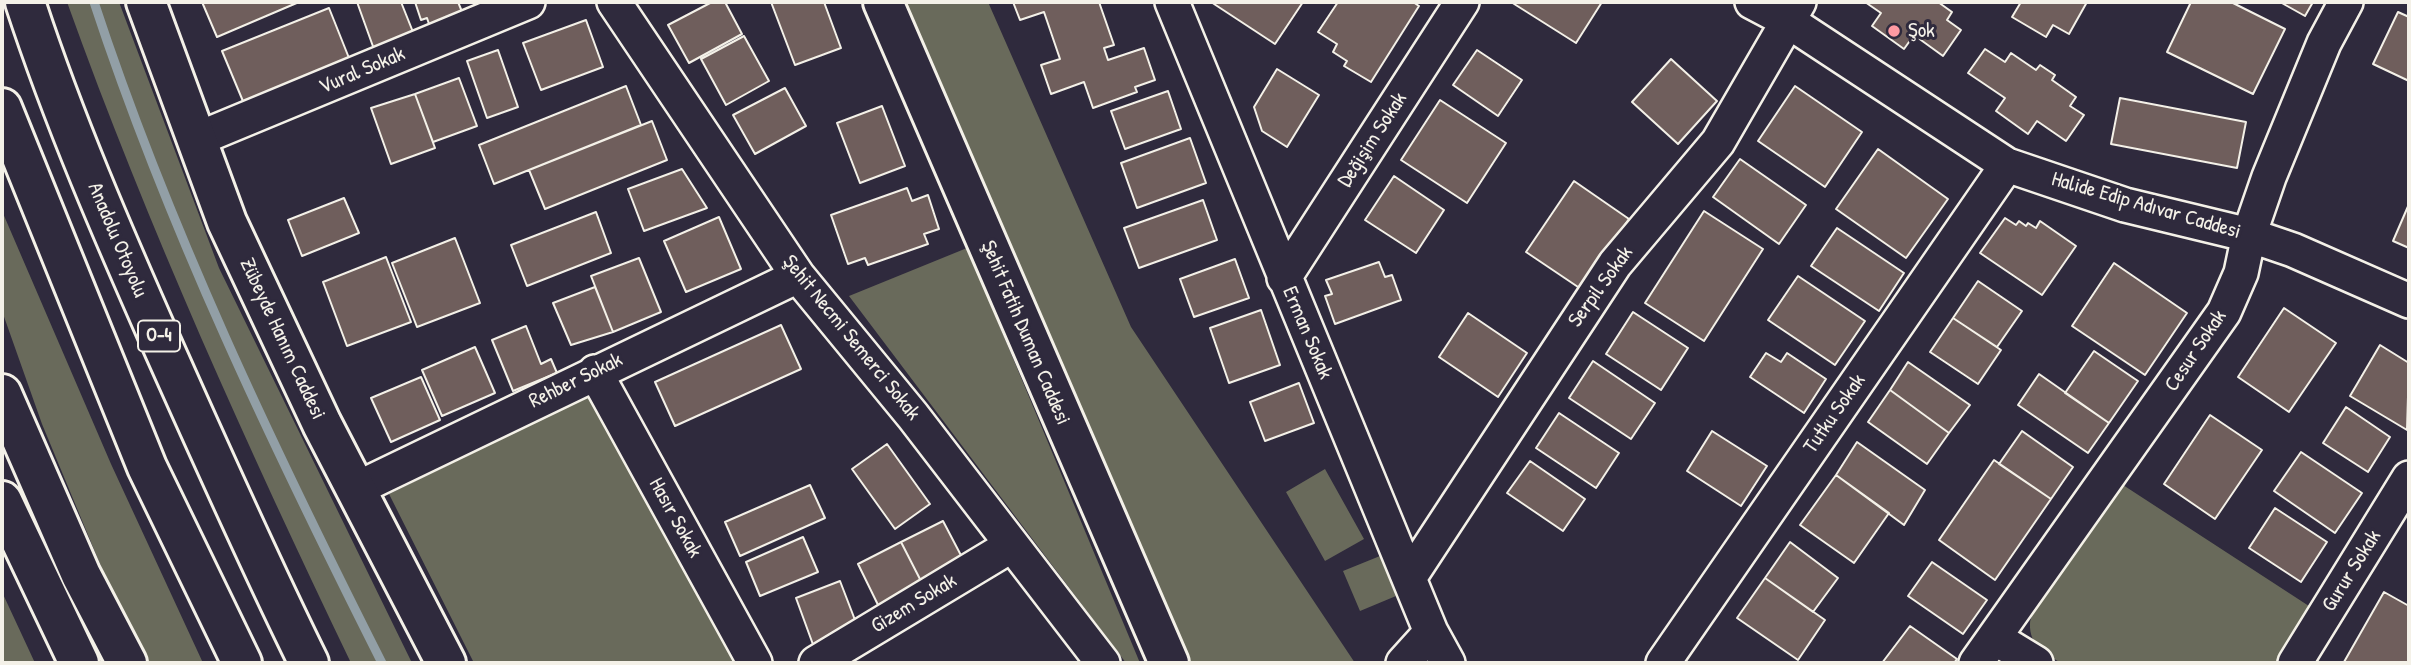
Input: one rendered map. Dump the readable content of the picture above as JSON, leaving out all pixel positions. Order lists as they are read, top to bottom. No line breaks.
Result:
{"streets":{"main road":["Anadolu Otoyolu","Şehit Fatih Duman Caddesi","O-4","Zübeyde Hanım Caddesi"],"street":["Vural Sokak","Değişim Sokak","Halide Edip Adıvar Caddesi","Serpil Sokak","Erman Sokak","Şehit Necmi Semerci Sokak","Cesur Sokak","Rehber Sokak","Tutku Sokak","Hasır Sokak","Gurur Sokak","Gizem Sokak"]},"crossings":[["Vural Sokak","Zübeyde Hanım Caddesi"],["Değişim Sokak","Erman Sokak"],["Halide Edip Adıvar Caddesi","Serpil Sokak"],["Halide Edip Adıvar Caddesi","Cesur Sokak"],["Halide Edip Adıvar Caddesi","Tutku Sokak"],["Serpil Sokak","Erman Sokak"],["Şehit Necmi Semerci Sokak","Rehber Sokak"],["Şehit Necmi Semerci Sokak","Gizem Sokak"],["Zübeyde Hanım Caddesi","Rehber Sokak"],["Rehber Sokak","Hasır Sokak"]],"places":["Şok"]}
